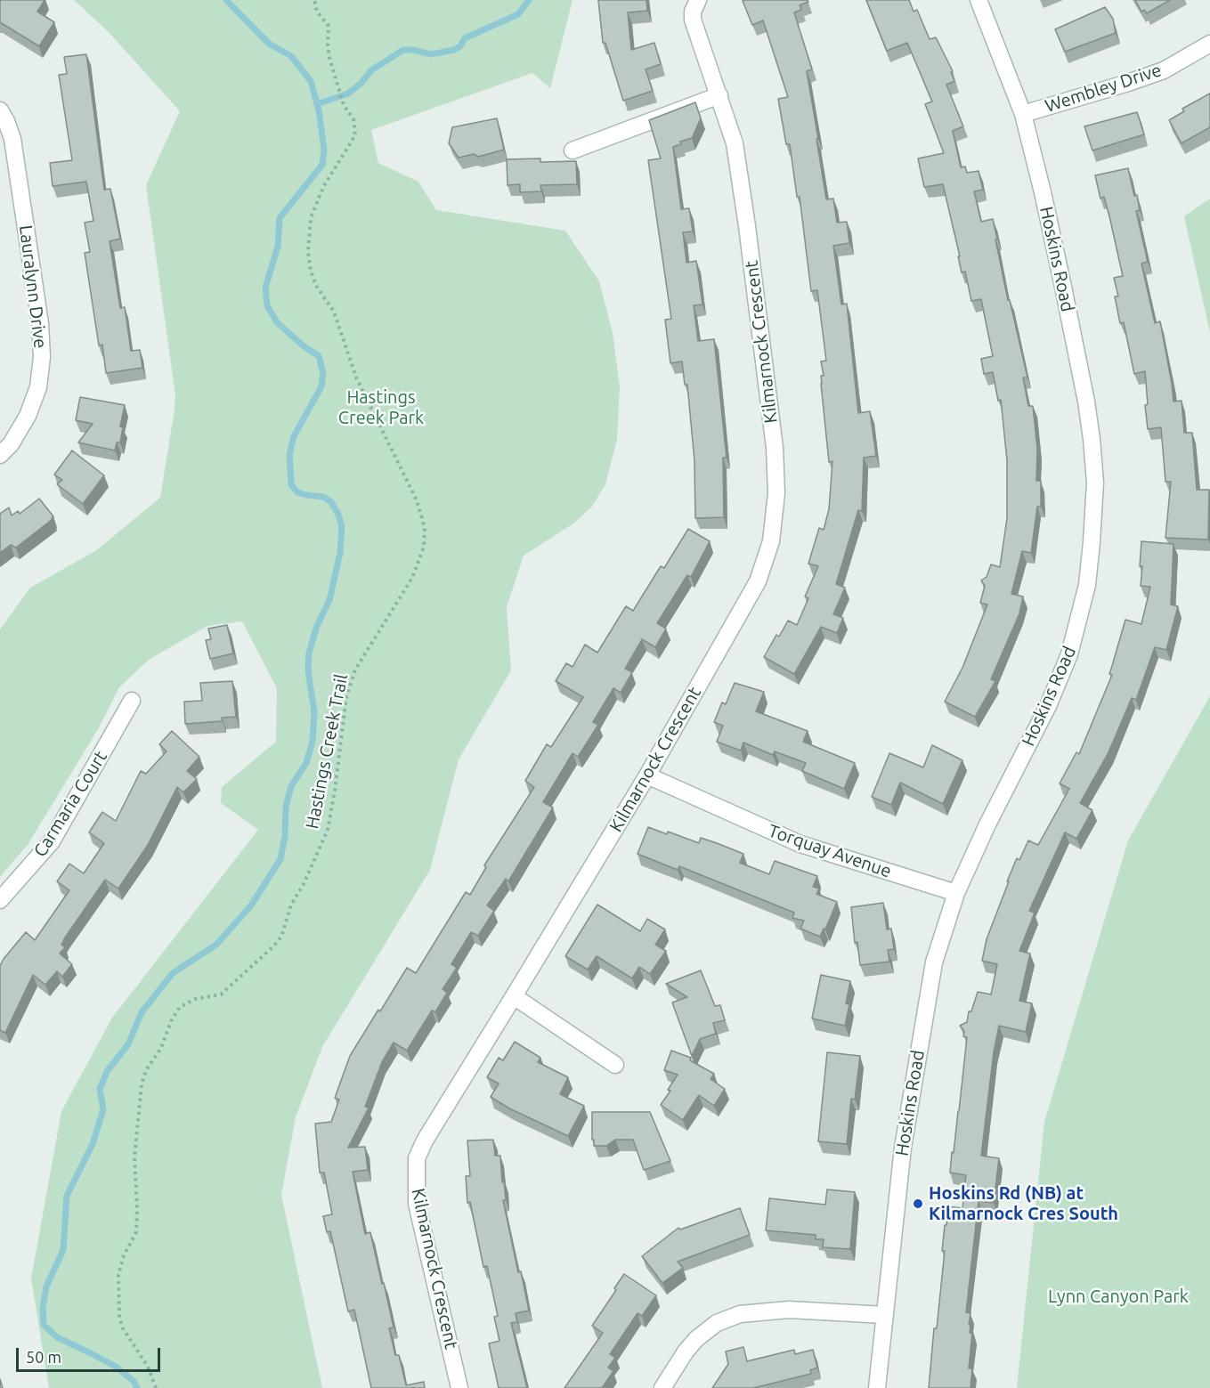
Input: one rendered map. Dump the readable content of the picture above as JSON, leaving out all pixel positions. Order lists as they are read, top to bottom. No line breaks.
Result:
{"streets":{"street":["Wembley Drive","Hoskins Road","Lauralynn Drive","Kilmarnock Crescent","Carmaria Court","Torquay Avenue"],"path":["Hastings Creek Trail"]},"crossings":[["Wembley Drive","Hoskins Road"],["Hoskins Road","Torquay Avenue"],["Kilmarnock Crescent","Torquay Avenue"]],"parks":["Hastings Creek Park","Lynn Canyon Park"],"places":["Hoskins Rd (NB) at Kilmarnock Cres South"],"scale_bar":"50 m"}
